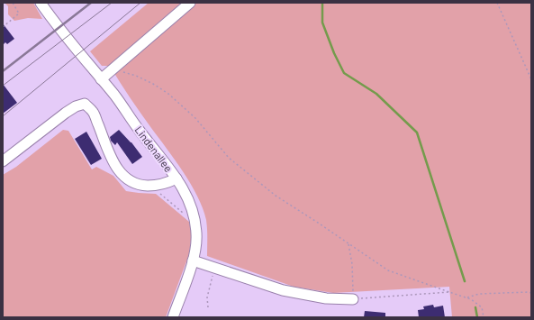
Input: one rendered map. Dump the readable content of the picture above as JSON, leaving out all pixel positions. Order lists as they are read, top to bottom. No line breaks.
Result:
{"streets":{"street":["Lindenallee"]}}
